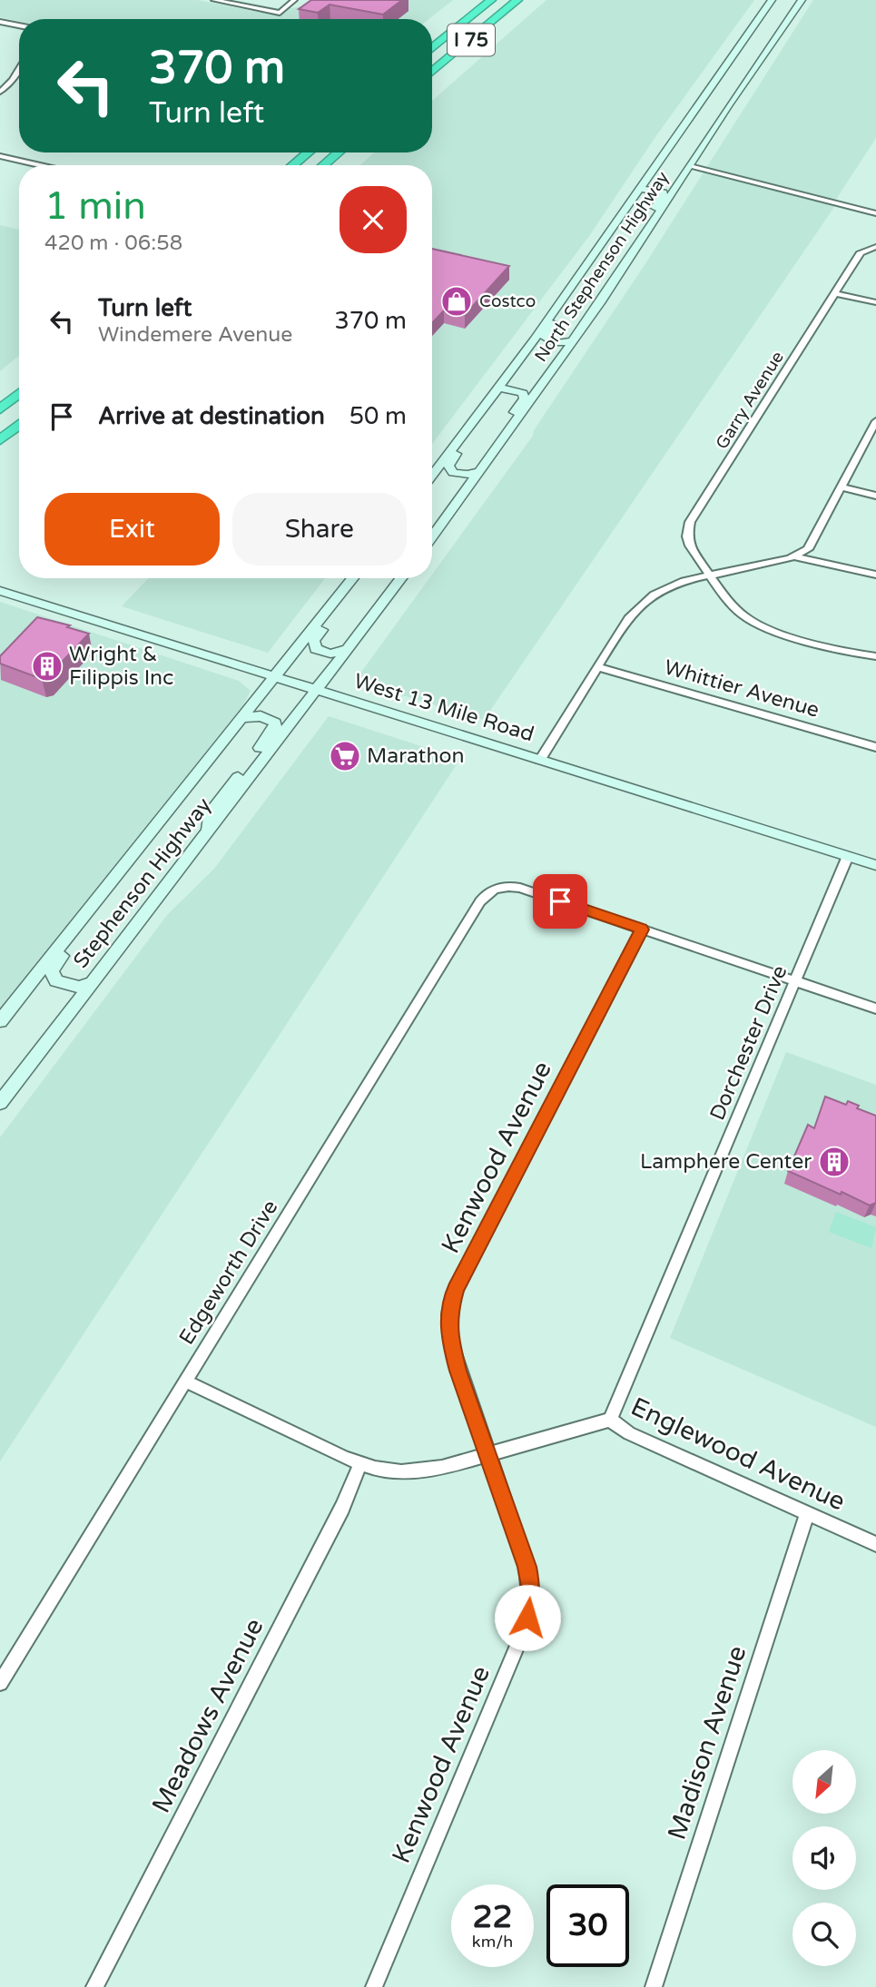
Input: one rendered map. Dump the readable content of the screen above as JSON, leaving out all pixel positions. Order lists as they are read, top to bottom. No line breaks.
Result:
{"streets":{"highway":["I 75"],"main road":["North Stephenson Highway","West 13 Mile Road","Stephenson Highway"],"street":["Garry Avenue","Whittier Avenue","Dorchester Drive","Kenwood Avenue","Edgeworth Drive","Englewood Avenue","Meadows Avenue","Madison Avenue"]},"crossings":[["West 13 Mile Road","Stephenson Highway"],["West 13 Mile Road","Dorchester Drive"],["Dorchester Drive","Englewood Avenue"],["Kenwood Avenue","Edgeworth Drive"],["Kenwood Avenue","Englewood Avenue"],["Edgeworth Drive","Englewood Avenue"],["Englewood Avenue","Meadows Avenue"],["Englewood Avenue","Madison Avenue"]],"places":{"shop":["Costco"],"building":["Wright & Filippis Inc","Lamphere Center"],"supermarket":["Marathon"]},"north":"bottom left","page":{"turn":["370 m","Turn left"],"heading":["1 min","420 m · 06:58"],"list":[{"name":"Turn left","note":"Windemere Avenue","value":"370 m"},{"name":"Arrive at destination","value":"50 m"}],"buttons":["Exit","Share"],"speed":"22 km/h","limit":"30"}}
